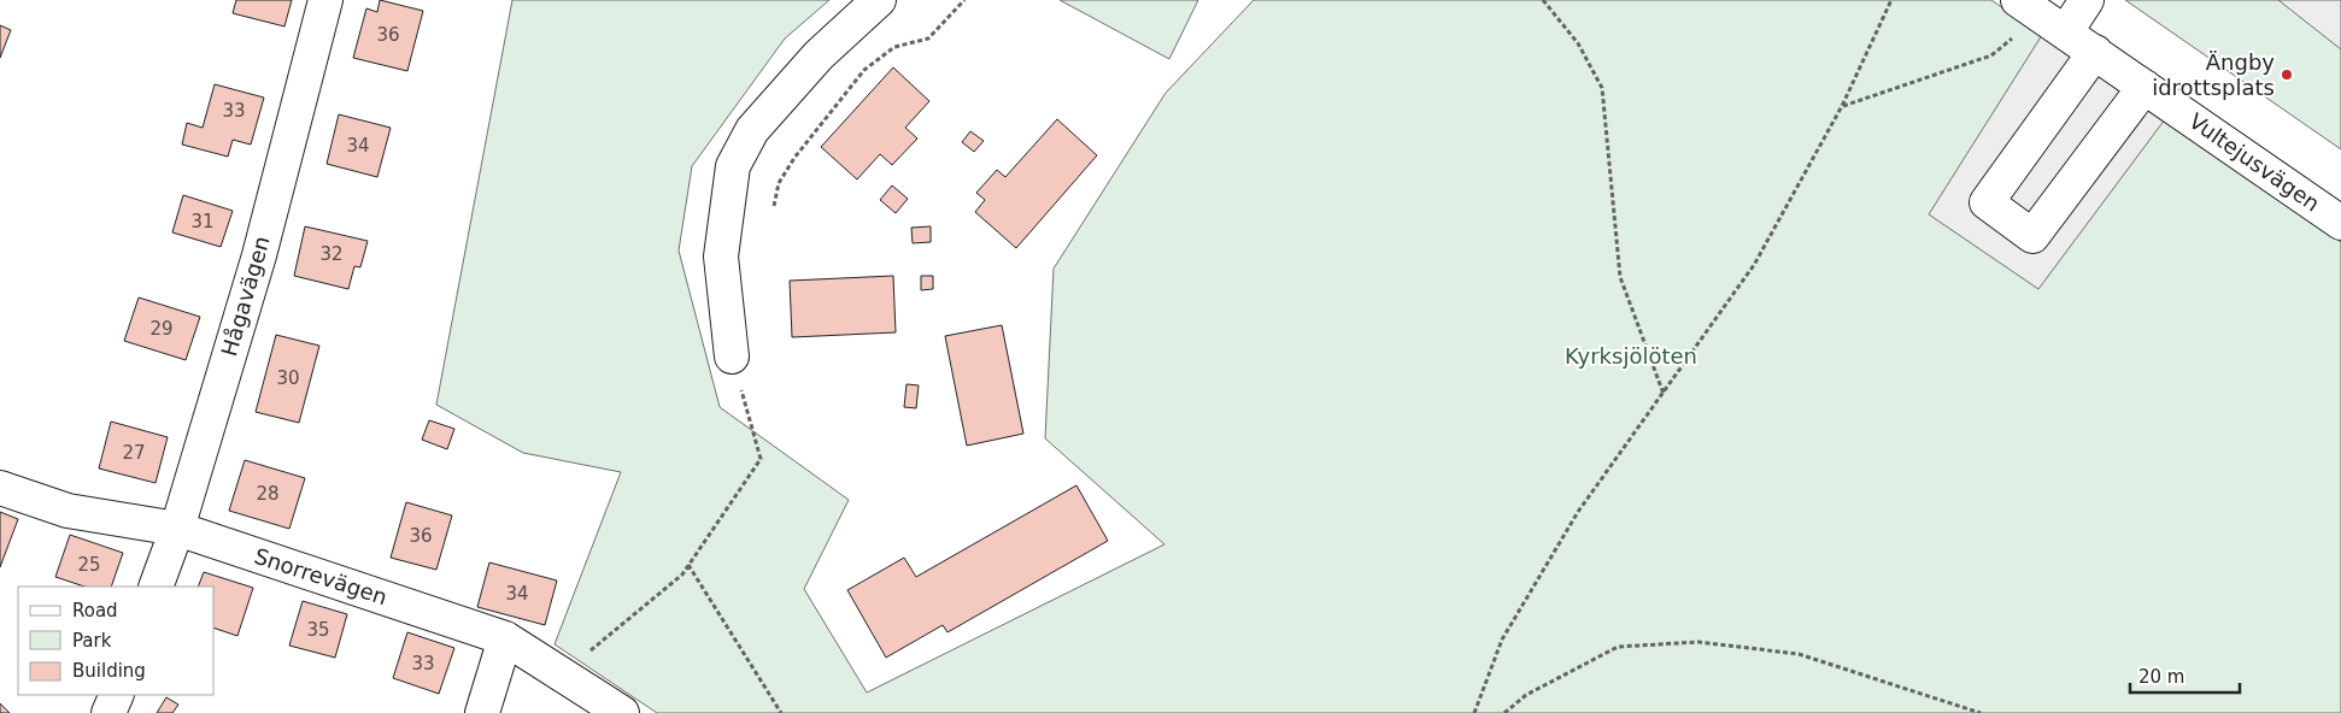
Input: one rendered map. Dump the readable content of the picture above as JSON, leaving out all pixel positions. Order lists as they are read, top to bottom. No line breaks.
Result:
{"streets":{"street":["Vultejusvägen","Hågavägen","Snorrevägen"]},"crossings":[["Hågavägen","Snorrevägen"]],"parks":["Kyrksjölöten"],"places":["Ängby idrottsplats"],"house_numbers":["36","33","34","31","32","29","30","27","28","36","25","34","35","33"],"legend":["Road","Park","Building"],"scale_bar":"20 m"}
